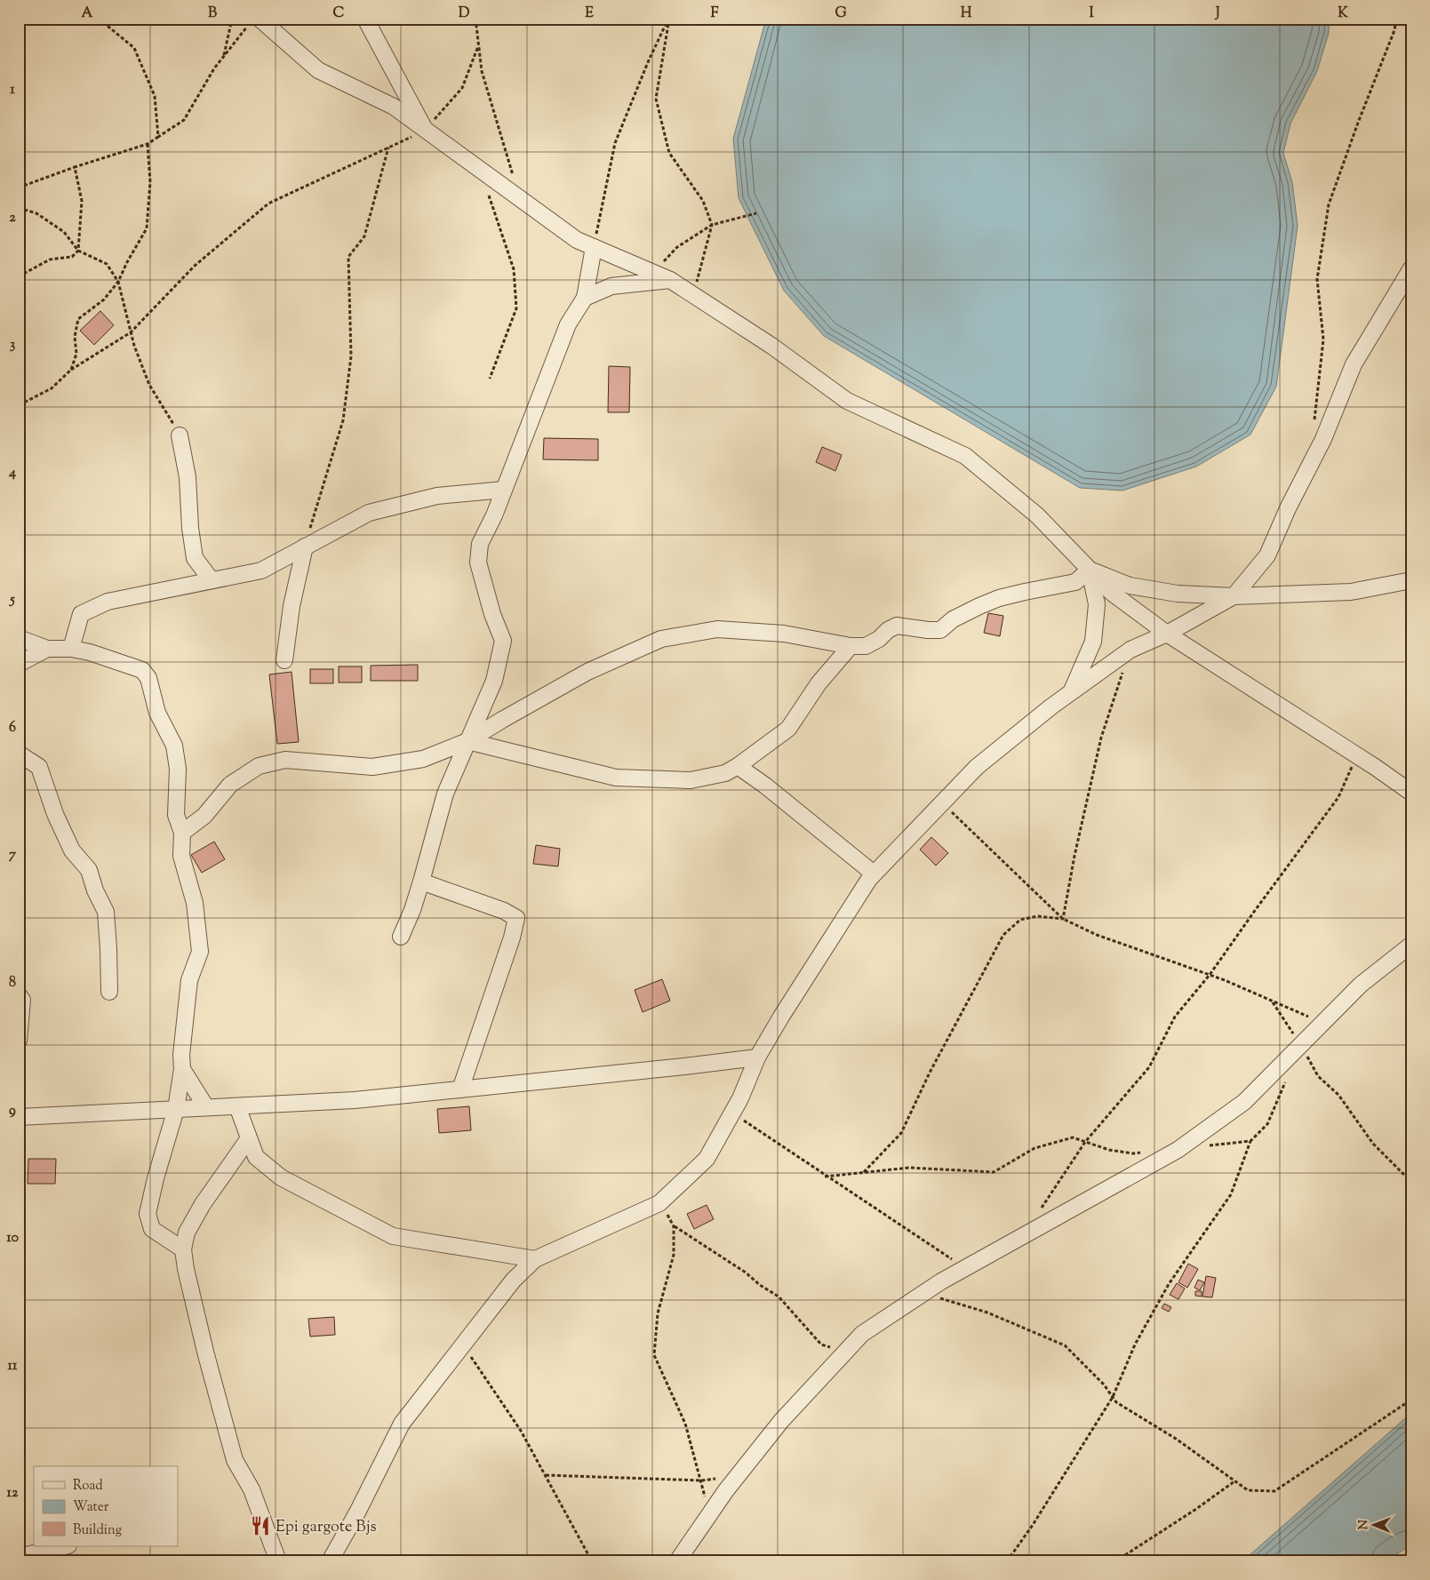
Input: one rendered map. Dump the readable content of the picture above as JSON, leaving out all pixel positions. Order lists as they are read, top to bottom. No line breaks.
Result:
{"places":{"restaurant":["Epi gargote Bjs"]},"legend":["Road","Water","Building"],"north":"left","grid":{"columns":["A","B","C","D","E","F","G","H","I","J","K"],"rows":["1","2","3","4","5","6","7","8","9","10","11","12"]}}
